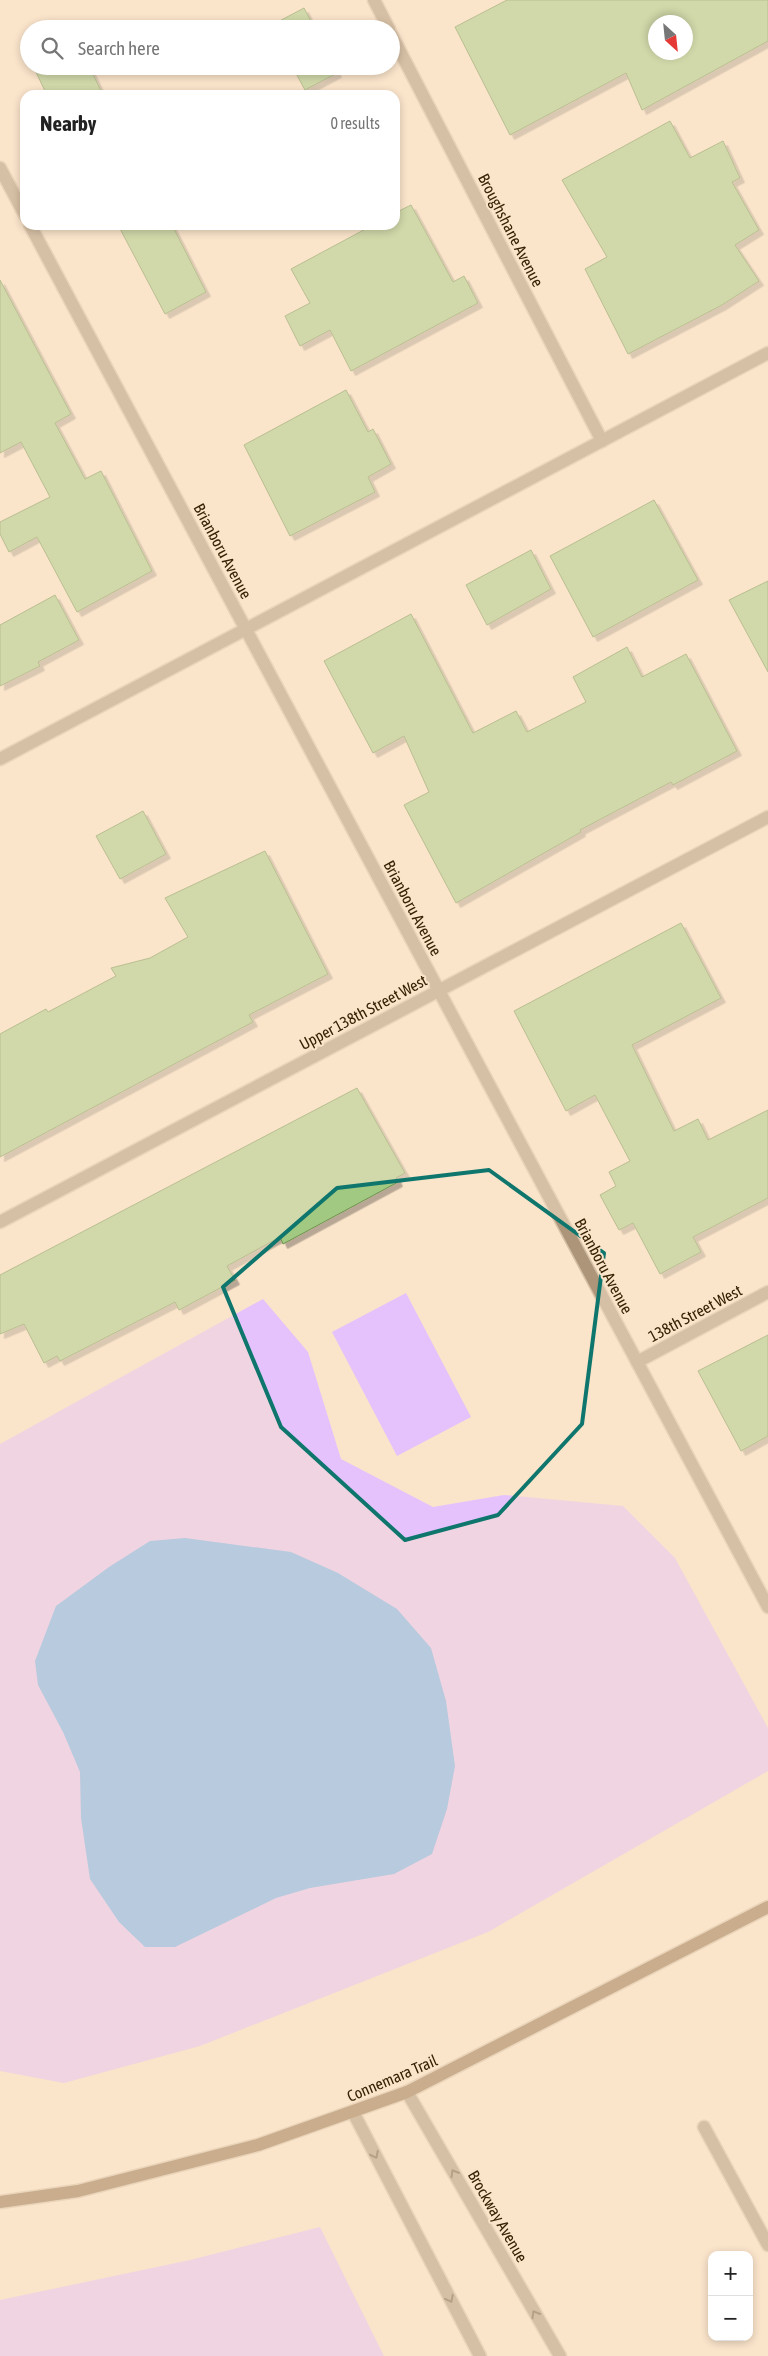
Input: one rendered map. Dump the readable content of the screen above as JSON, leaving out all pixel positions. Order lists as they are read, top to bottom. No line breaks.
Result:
{"streets":{"street":["Broughshane Avenue","Brianboru Avenue","Upper 138th Street West","138th Street West","Connemara Trail","Brockway Avenue"]},"crossings":[["Brianboru Avenue","Upper 138th Street West"],["Brianboru Avenue","138th Street West"],["Connemara Trail","Brockway Avenue"]],"north":"bottom right","page":{"search":"Search here","heading":["Nearby","0 results"],"map_buttons":["+","−"]}}
